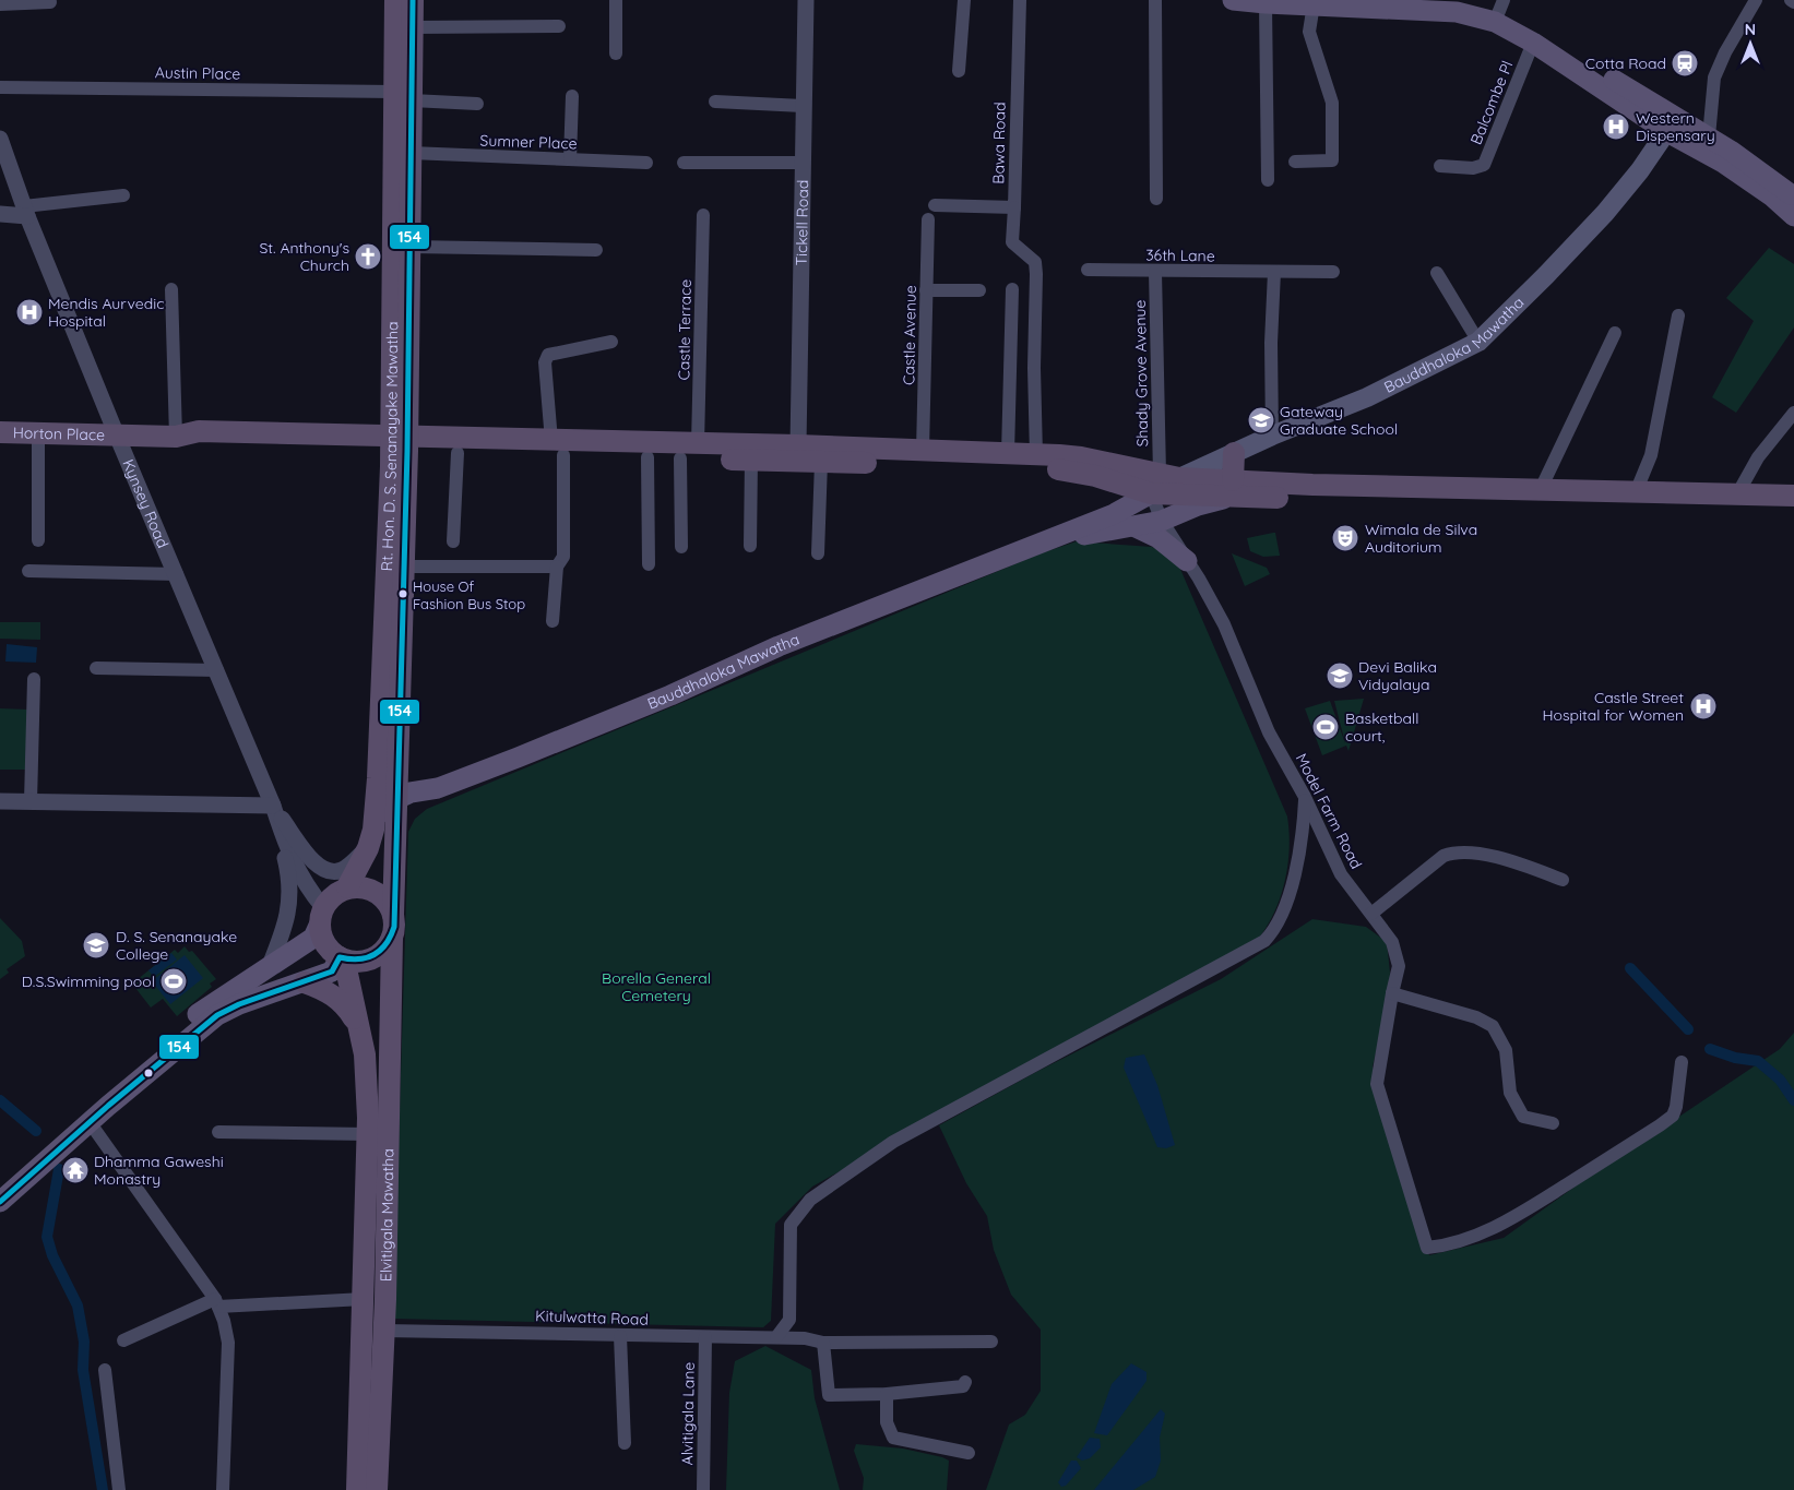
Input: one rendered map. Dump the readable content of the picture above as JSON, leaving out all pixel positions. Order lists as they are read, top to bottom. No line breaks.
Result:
{"streets":{"highway":["Horton Place","Rt. Hon. D. S. Senanayake Mawatha","Elvitigala Mawatha"],"main road":["Bauddhaloka Mawatha"],"street":["Austin Place","Balcombe Pl","Sumner Place","Bawa Road","Tickell Road","36th Lane","Castle Terrace","Castle Avenue","Shady Grove Avenue","Kynsey Road","Model Farm Road","Kitulwatta Road","Alvitigala Lane"]},"crossings":[["Austin Place","Rt. Hon. D. S. Senanayake Mawatha"],["Sumner Place","Rt. Hon. D. S. Senanayake Mawatha"],["36th Lane","Shady Grove Avenue"],["Bauddhaloka Mawatha","Shady Grove Avenue"],["Bauddhaloka Mawatha","Rt. Hon. D. S. Senanayake Mawatha"],["Bauddhaloka Mawatha","Model Farm Road"],["Shady Grove Avenue","Model Farm Road"],["Horton Place","Rt. Hon. D. S. Senanayake Mawatha"],["Horton Place","Kynsey Road"],["Rt. Hon. D. S. Senanayake Mawatha","Kynsey Road"],["Rt. Hon. D. S. Senanayake Mawatha","Elvitigala Mawatha"],["Kynsey Road","Elvitigala Mawatha"],["Elvitigala Mawatha","Kitulwatta Road"],["Kitulwatta Road","Alvitigala Lane"]],"parks":["Borella General Cemetery"],"places":{"station":["Cotta Road"],"hospital":["Western Dispensary","Mendis Aurvedic Hospital","Castle Street Hospital for Women"],"church":["St. Anthony's Church"],"school or university":["Gateway Graduate School","Devi Balika Vidyalaya","D. S. Senanayake College"],"theatre":["Wimala de Silva Auditorium"],"other":["House Of Fashion Bus Stop"],"sports":["Basketball court,","D.S.Swimming pool"],"temple":["Dhamma Gaweshi Monastry"]},"lines":["transit line 154"],"north":"top"}
